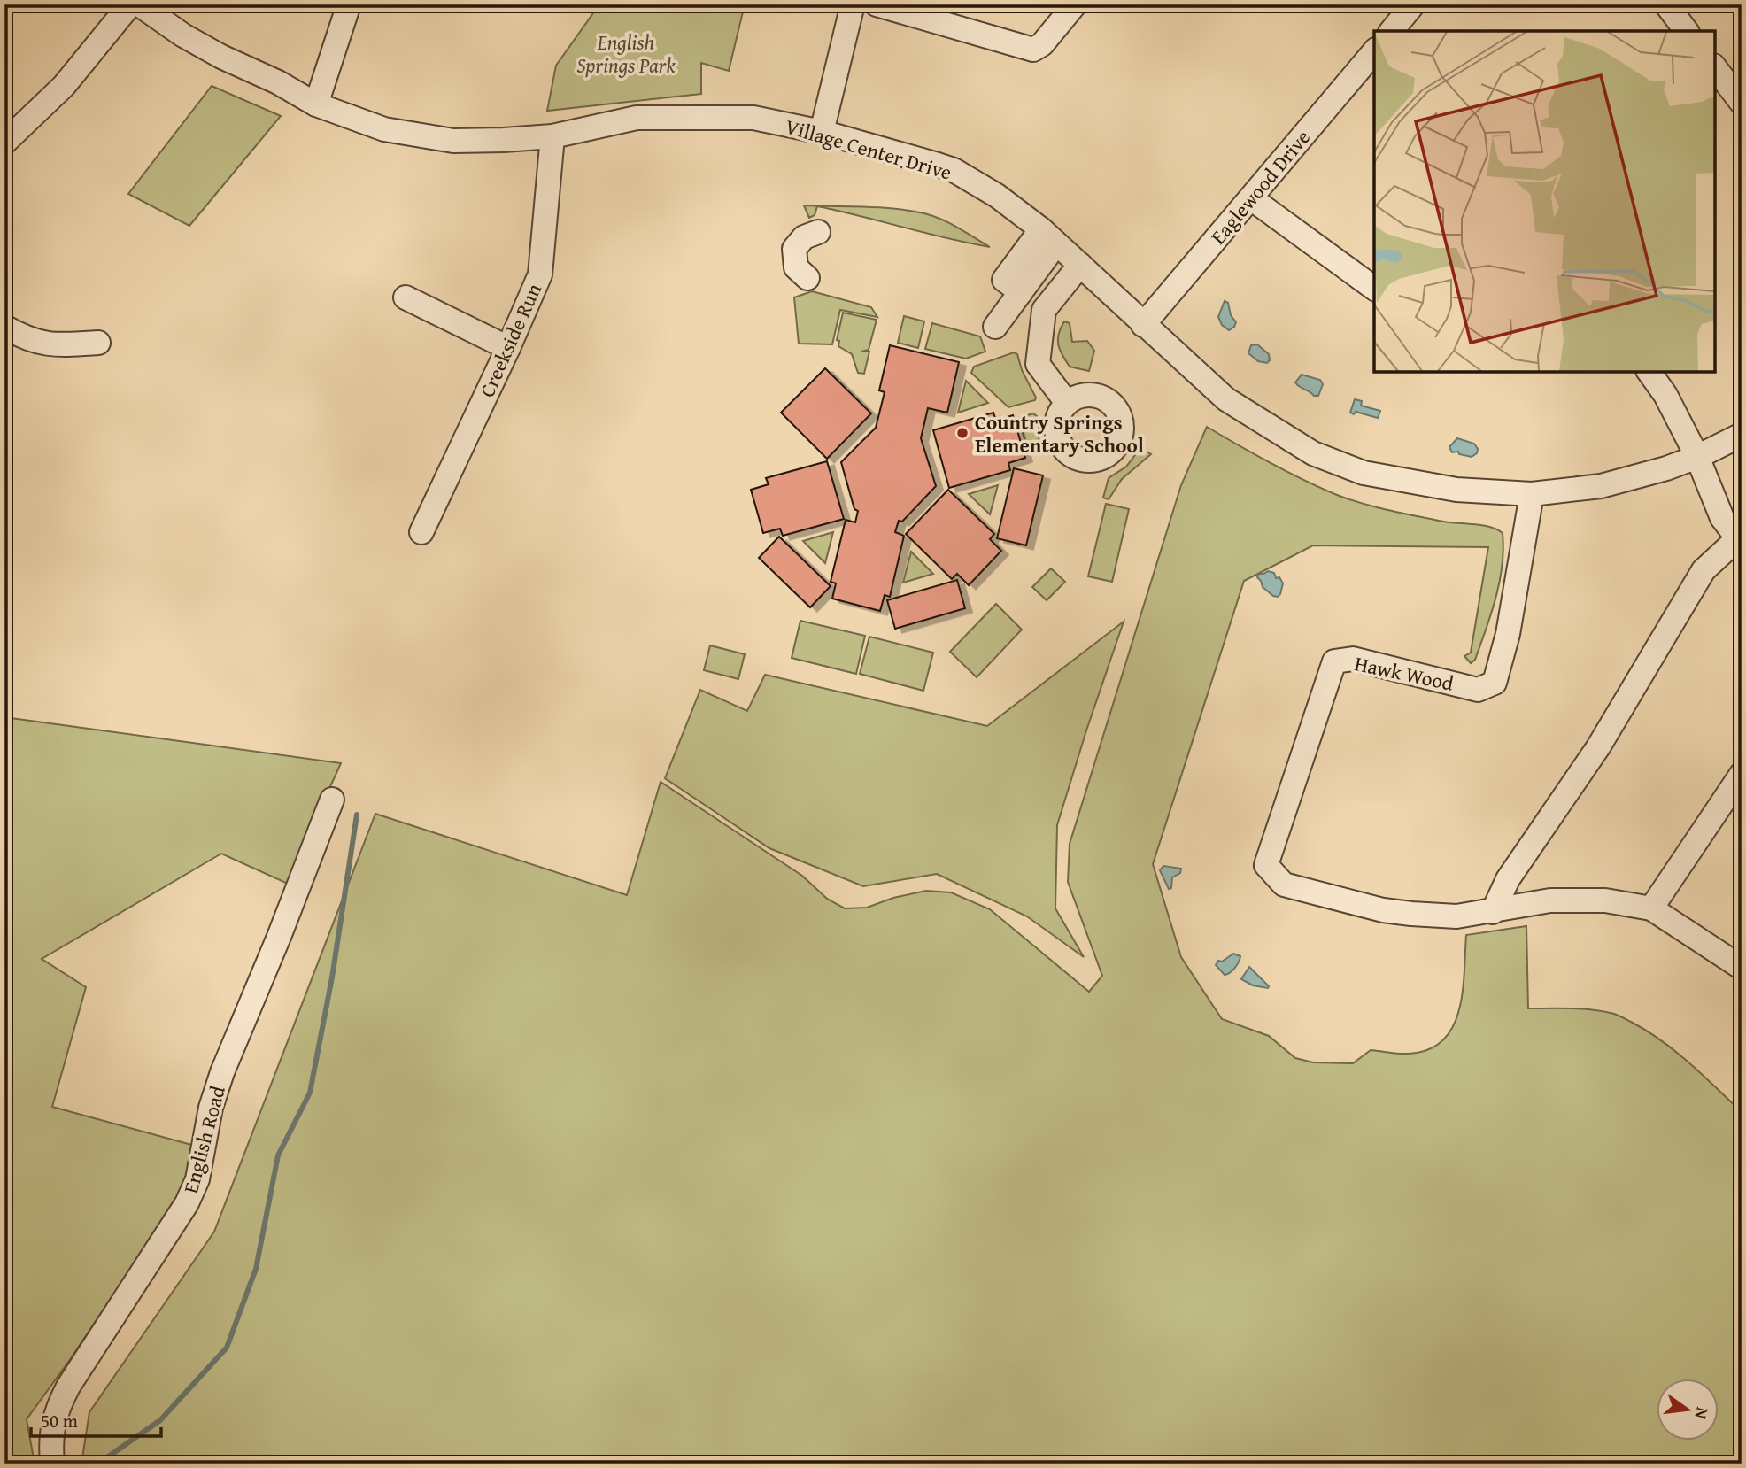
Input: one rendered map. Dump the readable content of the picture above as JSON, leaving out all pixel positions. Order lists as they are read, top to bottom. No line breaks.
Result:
{"streets":{"street":["Village Center Drive","Eaglewood Drive","Creekside Run","Hawk Wood","English Road"]},"crossings":[["Village Center Drive","Eaglewood Drive"],["Village Center Drive","Creekside Run"],["Village Center Drive","Hawk Wood"]],"parks":["English Springs Park"],"places":["Country Springs Elementary School"],"scale_bar":"50 m","north":"right"}
